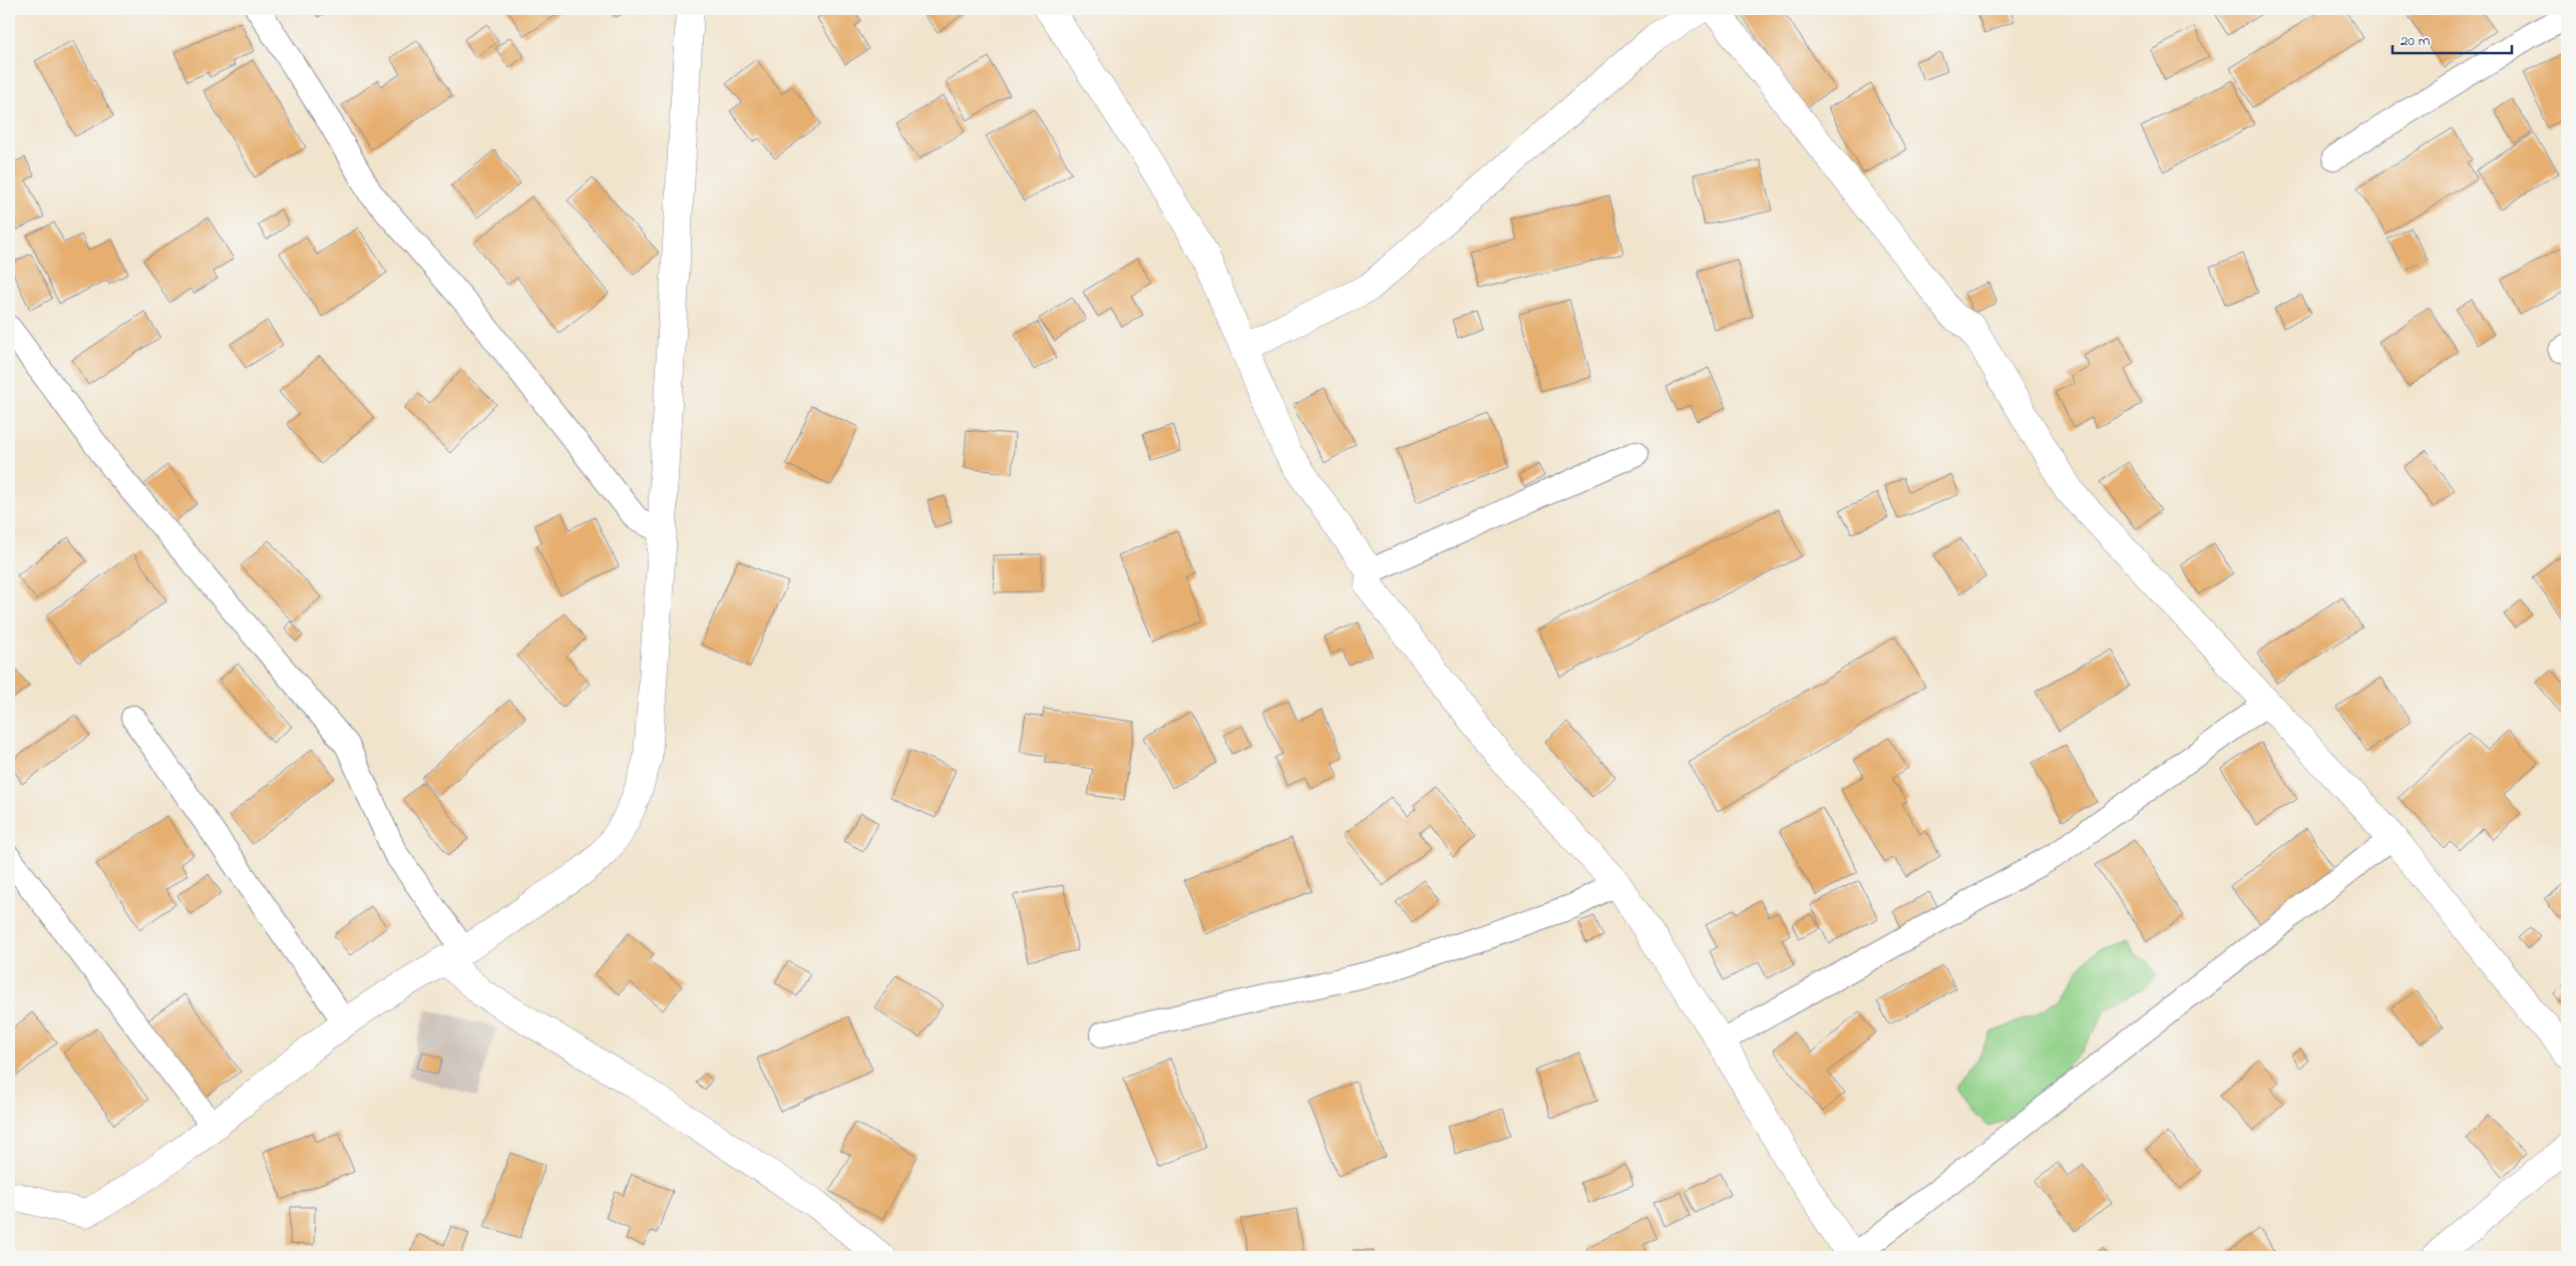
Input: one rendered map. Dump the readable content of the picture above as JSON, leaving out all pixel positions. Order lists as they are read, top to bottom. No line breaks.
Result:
{"scale_bar":"20 m"}
